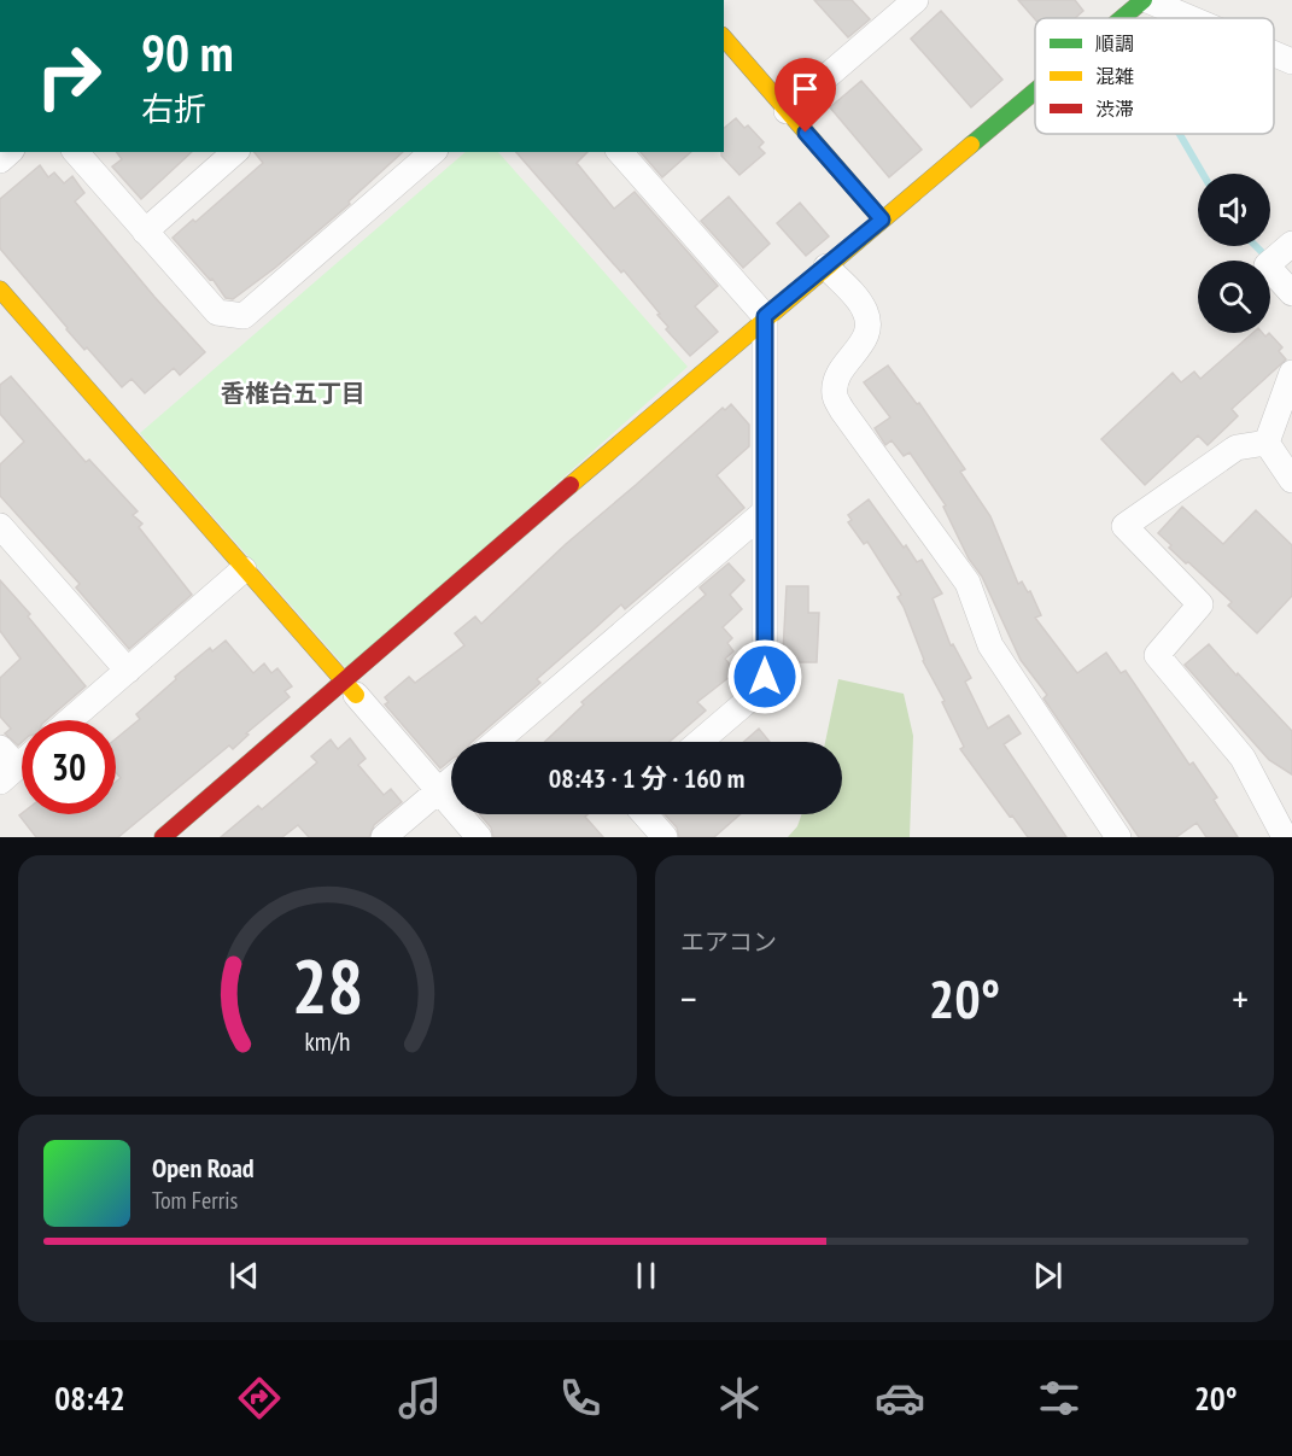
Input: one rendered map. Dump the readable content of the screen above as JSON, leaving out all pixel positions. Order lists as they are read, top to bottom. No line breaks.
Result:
{"districts":["香椎台五丁目"],"legend":["順調","混雑","渋滞"],"page":{"turn":["90 m","右折"],"limit":"30","trip":"08:43 · 1 分 · 160 m","tile":"エアコン","heat":["−","20°","+"],"song":["Open Road","Tom Ferris"],"tabs":["08:42","20°"],"gauge":["28","km/h"]}}
